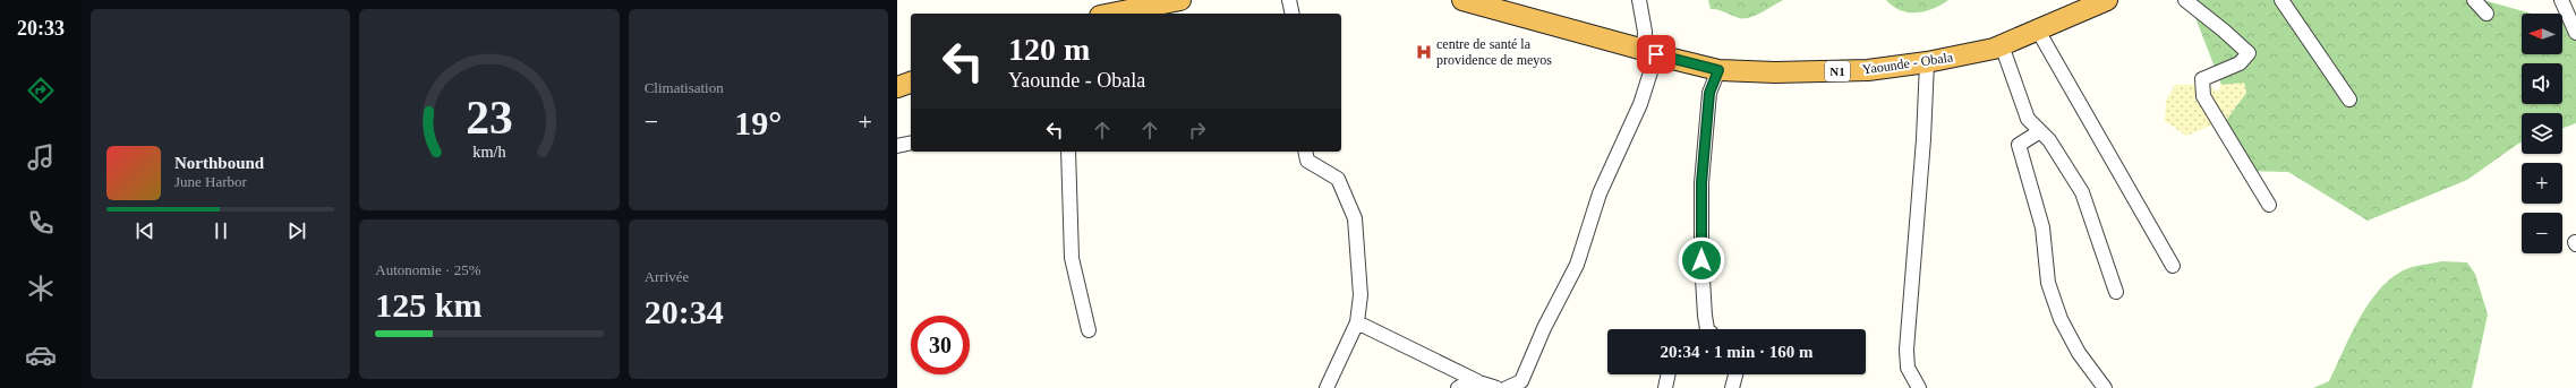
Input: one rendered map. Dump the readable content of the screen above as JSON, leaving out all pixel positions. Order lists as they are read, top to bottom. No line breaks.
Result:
{"streets":{"highway":["Yaounde - Obala","N1"]},"places":{"hospital":["centre de santé la providence de meyos"]},"north":"left","page":{"tabs":"20:33","tile":["Climatisation",["Autonomie · 25%","125 km"],["Arrivée","20:34"]],"map_buttons":["+","−"],"turn":["120 m","Yaounde - Obala"],"heat":["−","19°","+"],"song":["Northbound","June Harbor"],"limit":"30","trip":"20:34 · 1 min · 160 m","gauge":["23","km/h"]}}
